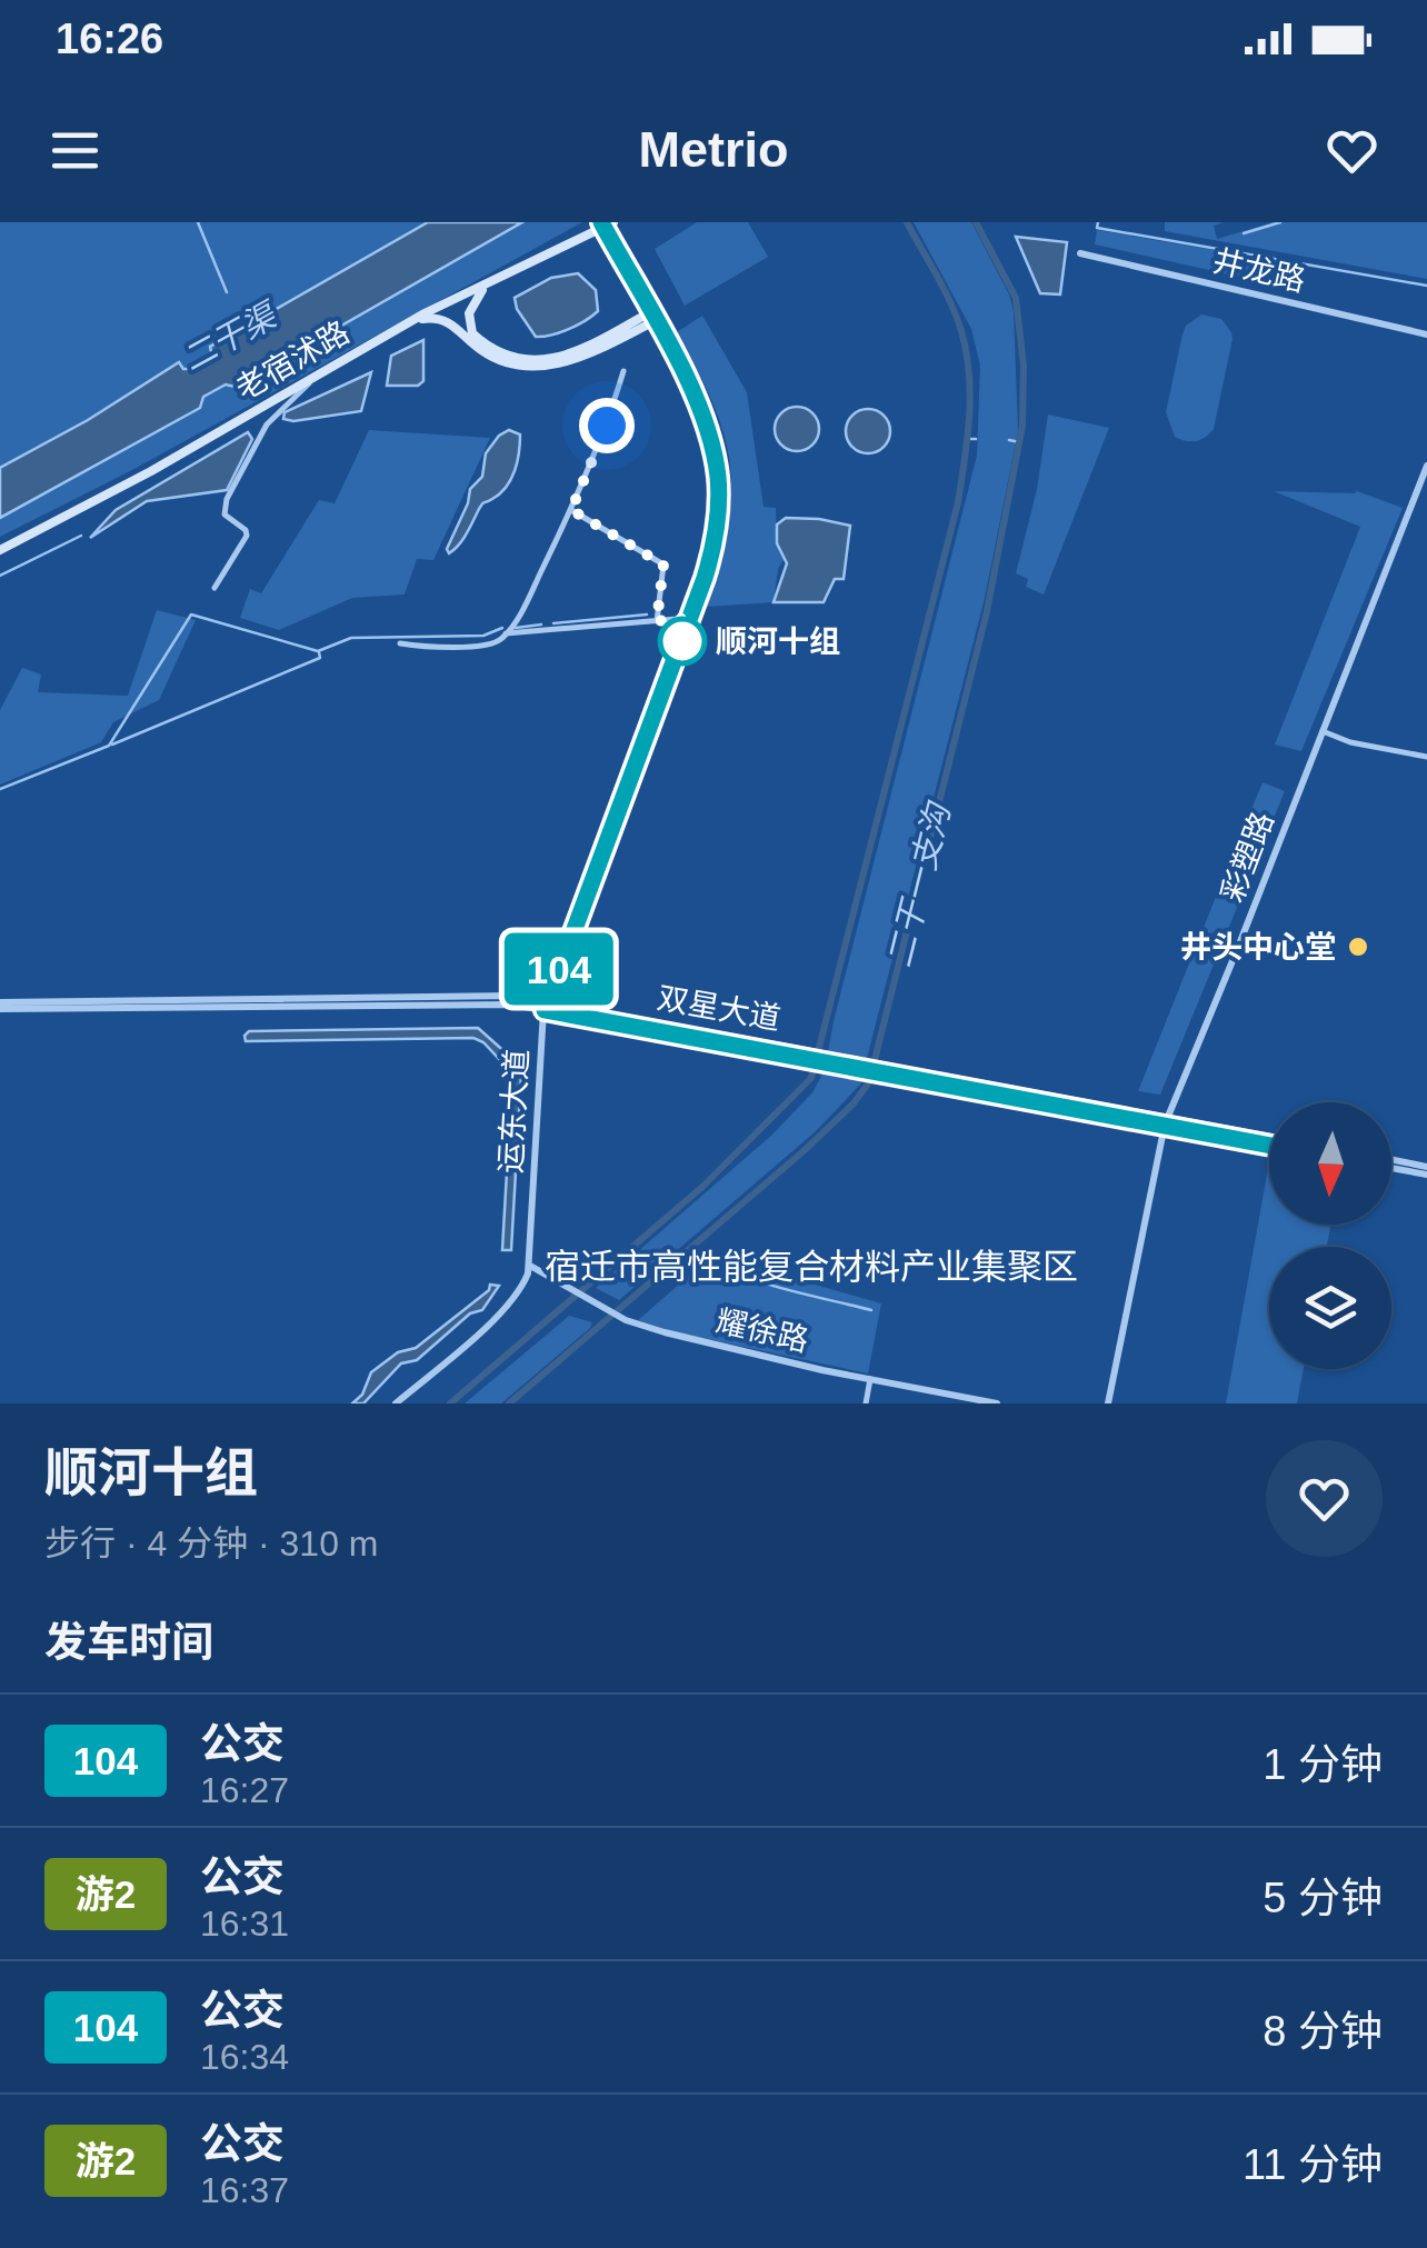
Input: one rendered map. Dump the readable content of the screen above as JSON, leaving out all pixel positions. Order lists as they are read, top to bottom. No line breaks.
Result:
{"streets":{"main road":["老宿沭路","运东大道"],"street":["井龙路","彩塑路","双星大道","耀徐路"]},"crossings":[["彩塑路","双星大道"],["双星大道","运东大道"],["运东大道","耀徐路"]],"districts":["宿迁市高性能复合材料产业集聚区"],"water":["二干渠","二干一支沟"],"places":["顺河十组","井头中心堂"],"lines":["bus line 104"],"north":"bottom","page":{"status":"16:26","header":"Metrio","on_map":"104","heading":[["顺河十组","步行 · 4 分钟 · 310 m"],"发车时间"],"list":[{"mark":"104","name":"公交","note":"16:27","value":"1 分钟"},{"mark":"游2","name":"公交","note":"16:31","value":"5 分钟"},{"mark":"104","name":"公交","note":"16:34","value":"8 分钟"},{"mark":"游2","name":"公交","note":"16:37","value":"11 分钟"}]}}
